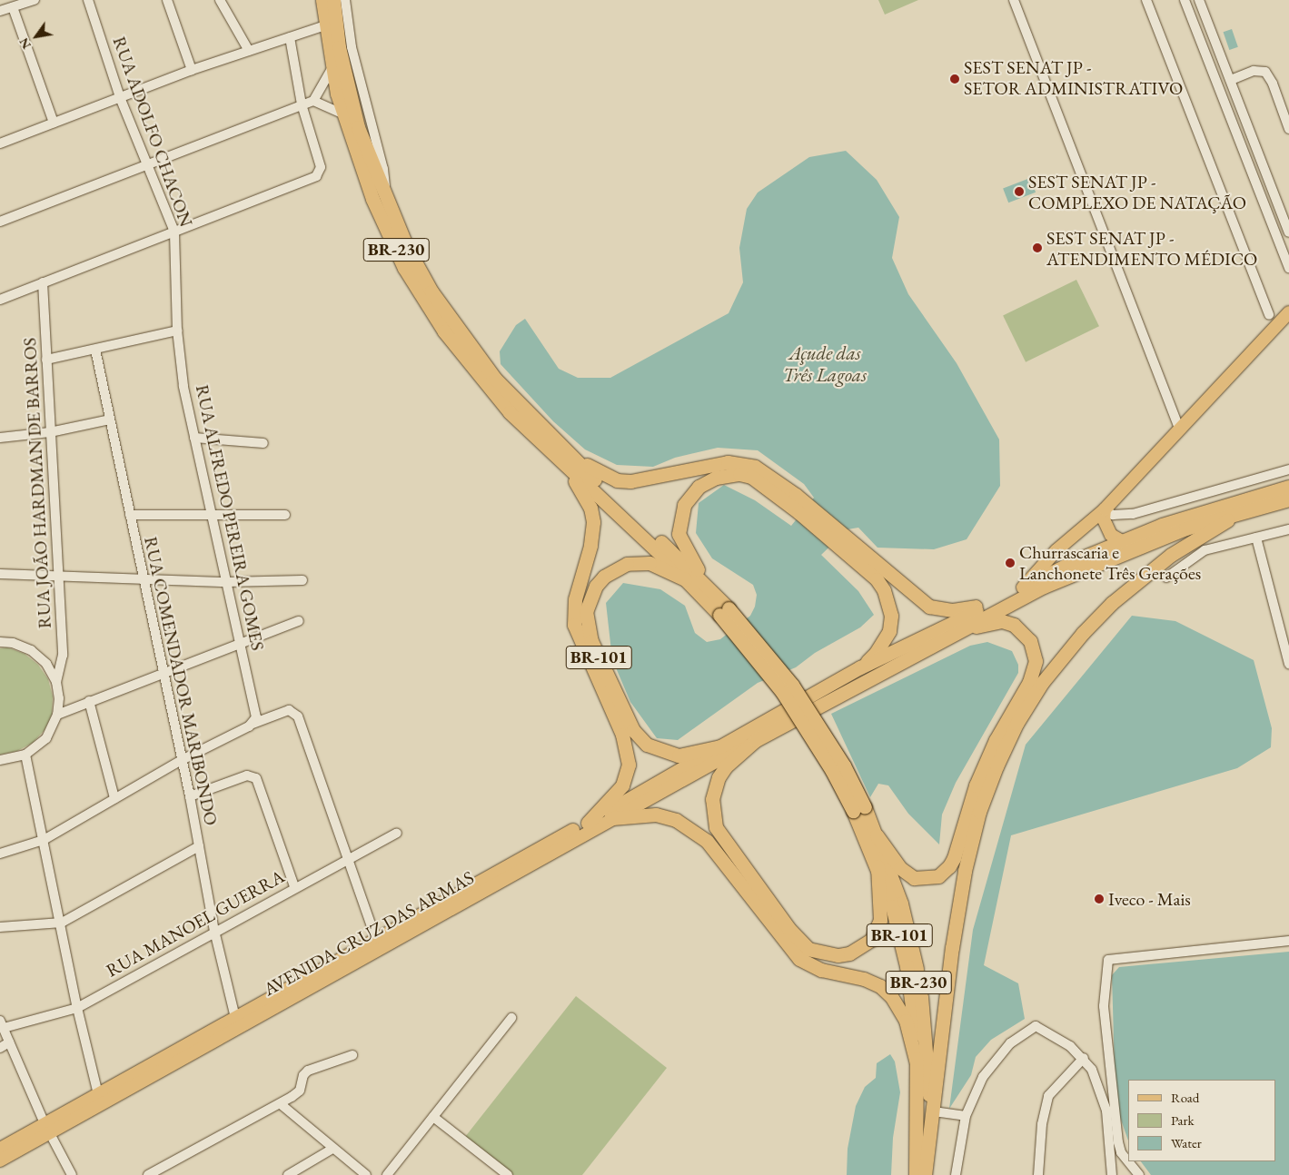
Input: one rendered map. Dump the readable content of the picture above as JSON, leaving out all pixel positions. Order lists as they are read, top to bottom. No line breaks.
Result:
{"streets":{"highway":["BR-230","BR-101"],"main road":["AVENIDA CRUZ DAS ARMAS"],"street":["RUA ADOLFO CHACON","RUA JOÃO HARDMAN DE BARROS","RUA ALFREDO PEREIRA GOMES","RUA COMENDADOR MARIBONDO","RUA MANOEL GUERRA"]},"crossings":[["RUA ADOLFO CHACON","RUA ALFREDO PEREIRA GOMES"],["BR-230","BR-101"],["BR-101","AVENIDA CRUZ DAS ARMAS"],["RUA COMENDADOR MARIBONDO","RUA MANOEL GUERRA"],["RUA COMENDADOR MARIBONDO","AVENIDA CRUZ DAS ARMAS"]],"water":["Açude das Três Lagoas"],"places":["SEST SENAT JP - SETOR ADMINISTRATIVO","SEST SENAT JP - COMPLEXO DE NATAÇÃO","SEST SENAT JP - ATENDIMENTO MÉDICO","Churrascaria e Lanchonete Três Gerações","Iveco - Mais"],"legend":["Road","Park","Water"],"north":"bottom left"}
